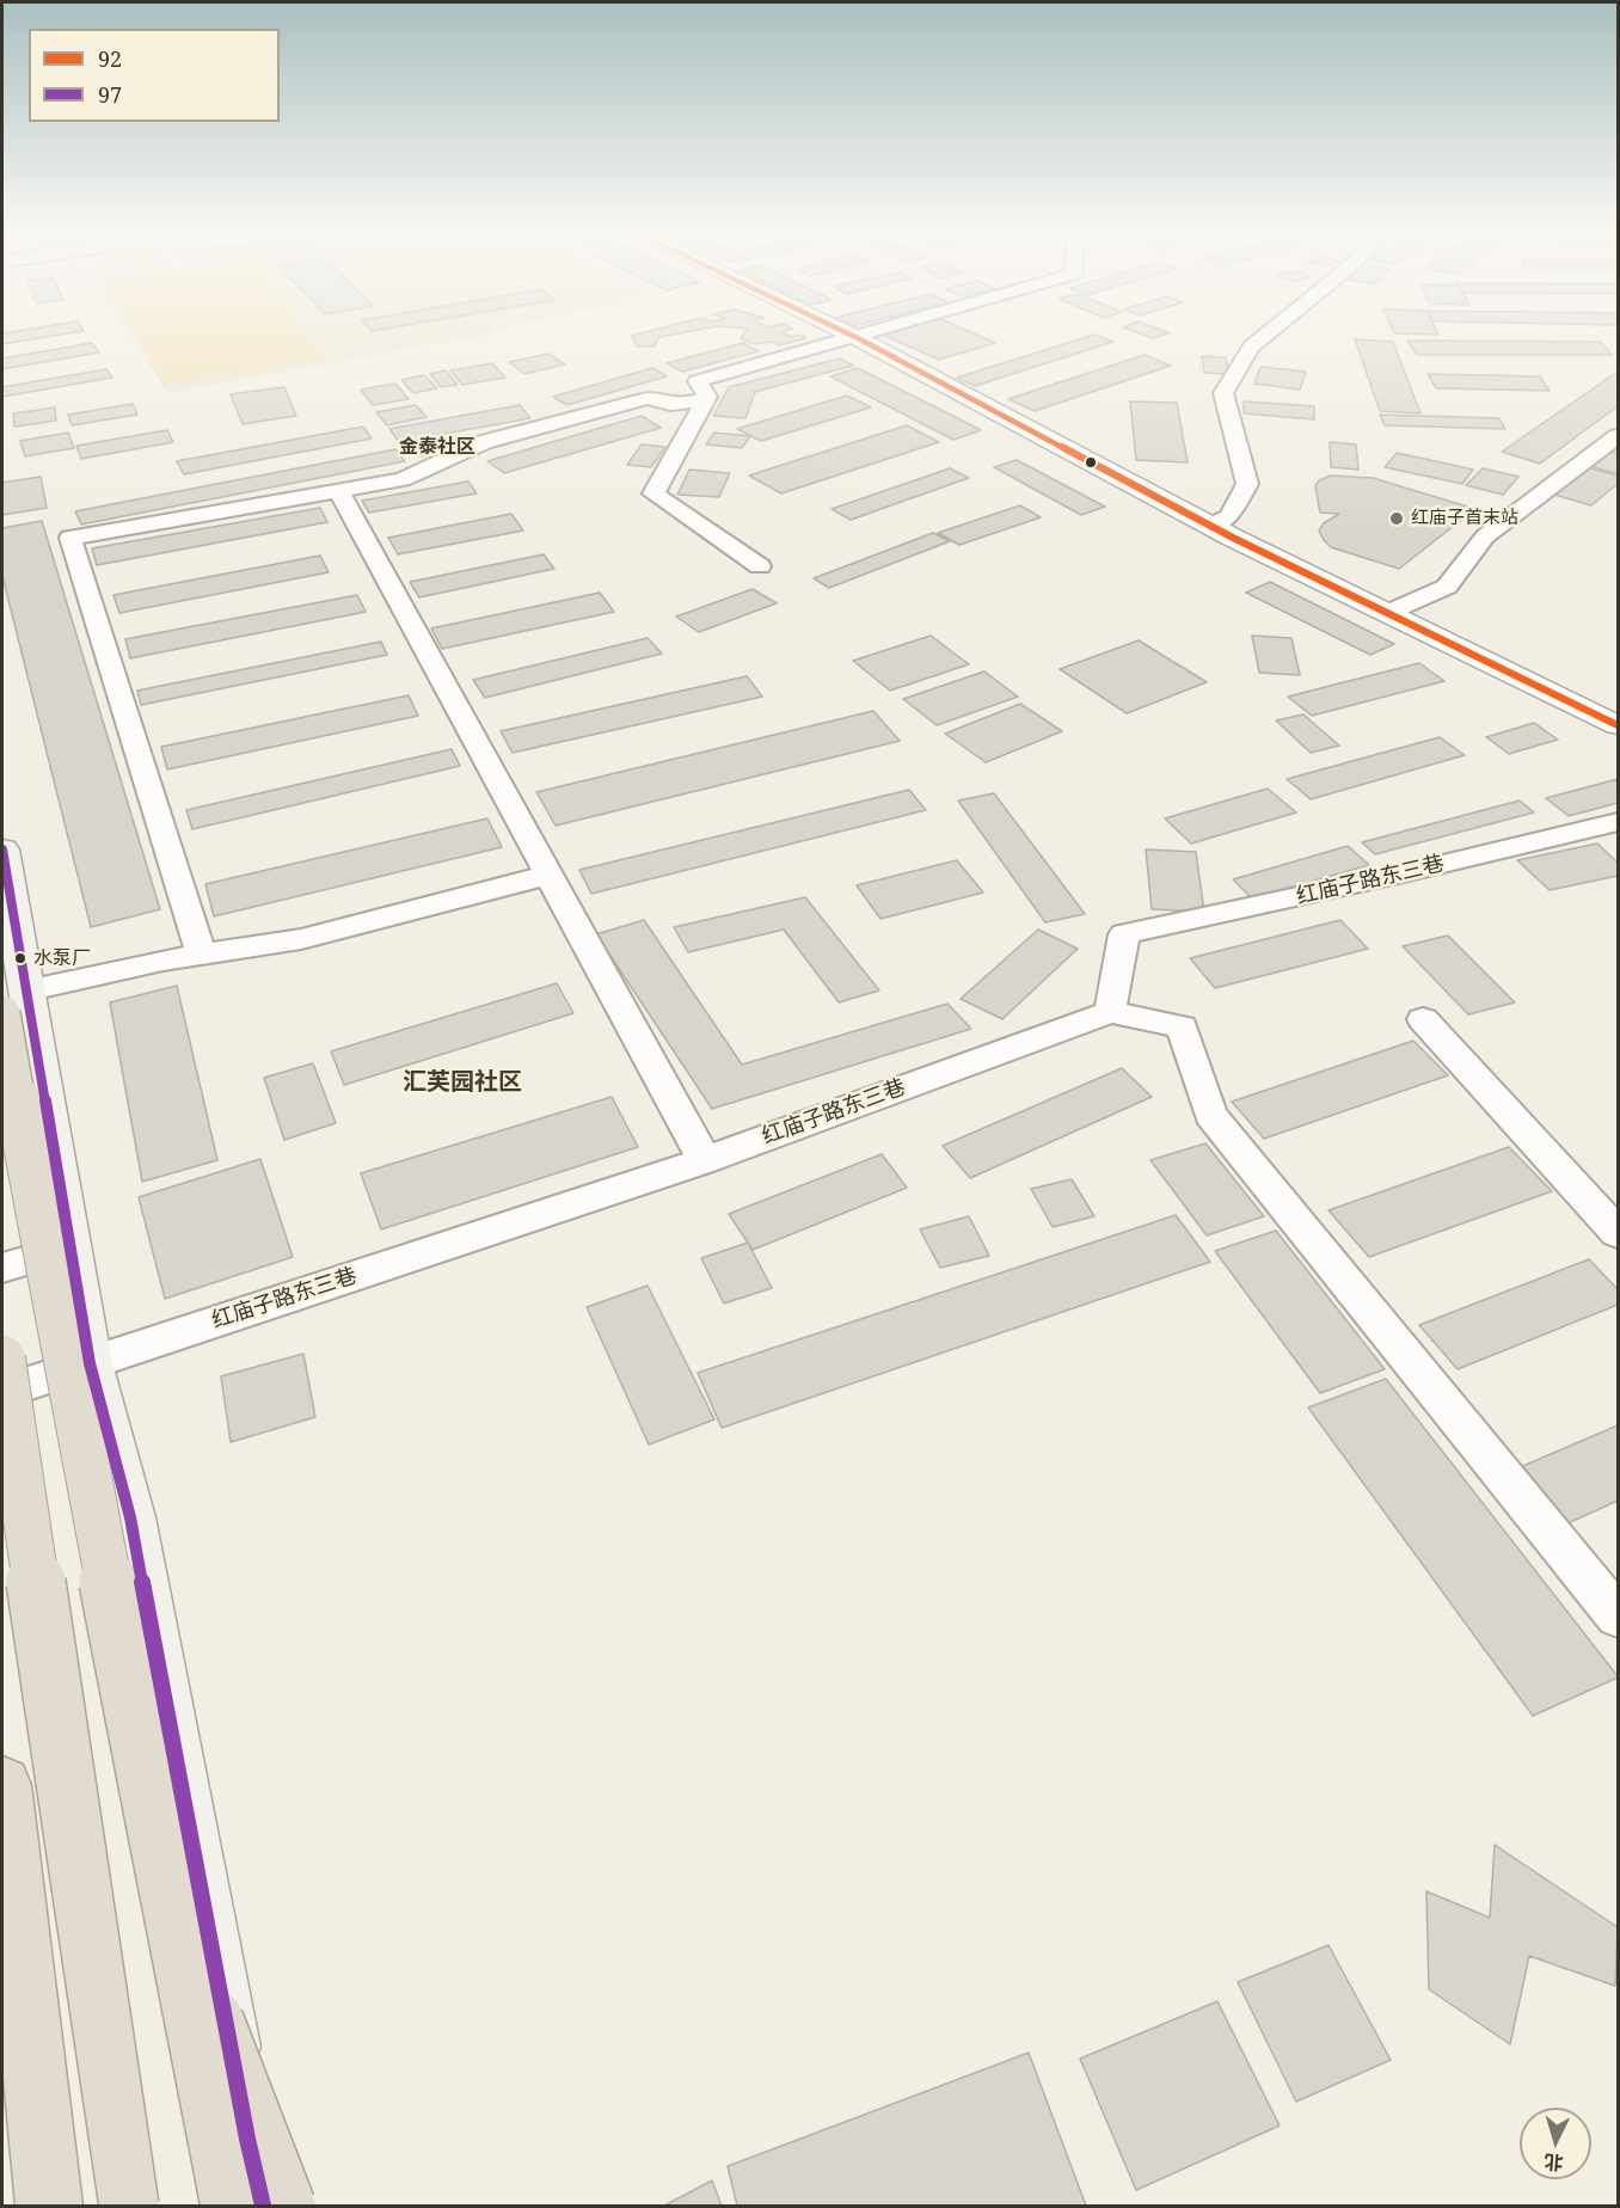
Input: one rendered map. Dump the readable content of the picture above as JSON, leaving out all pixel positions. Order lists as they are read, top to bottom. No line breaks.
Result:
{"streets":{"street":["红庙子路东三巷"]},"districts":["金泰社区","汇芙园社区"],"places":["红庙子首末站","水泵厂"],"lines":["transit line 92","transit line 97"],"legend":["92","97"],"north":"bottom"}
